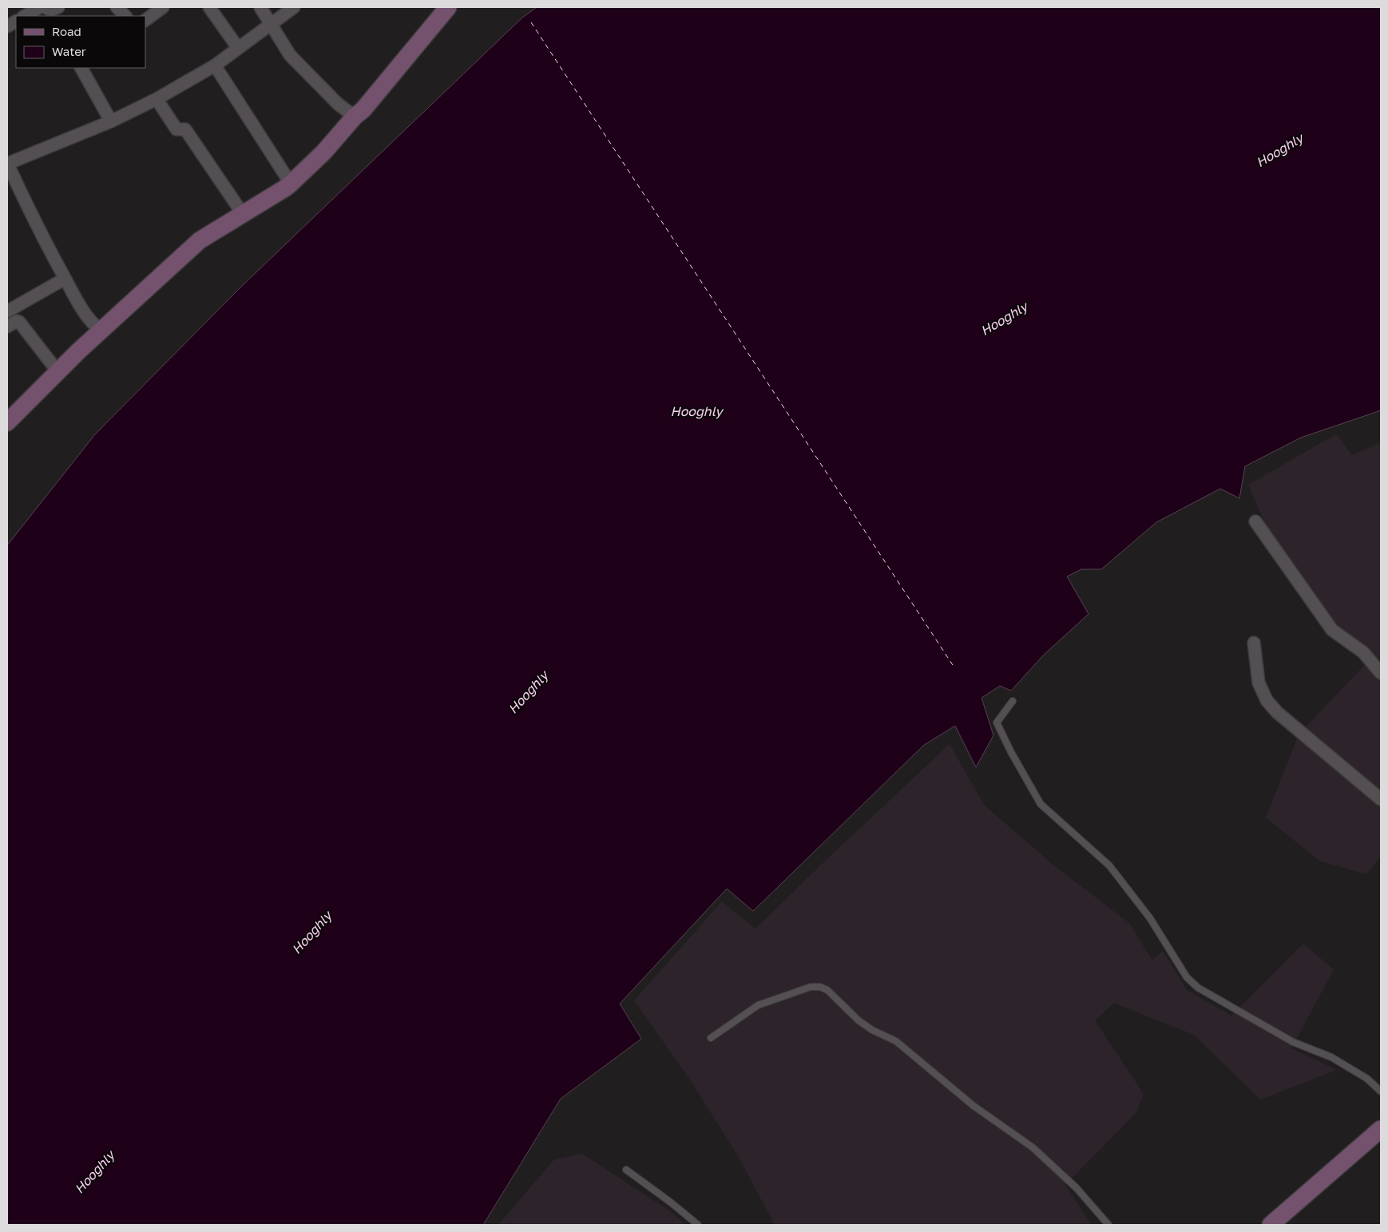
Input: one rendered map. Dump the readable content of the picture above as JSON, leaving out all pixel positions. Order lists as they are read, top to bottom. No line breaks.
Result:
{"water":["Hooghly"],"legend":["Road","Water"]}
